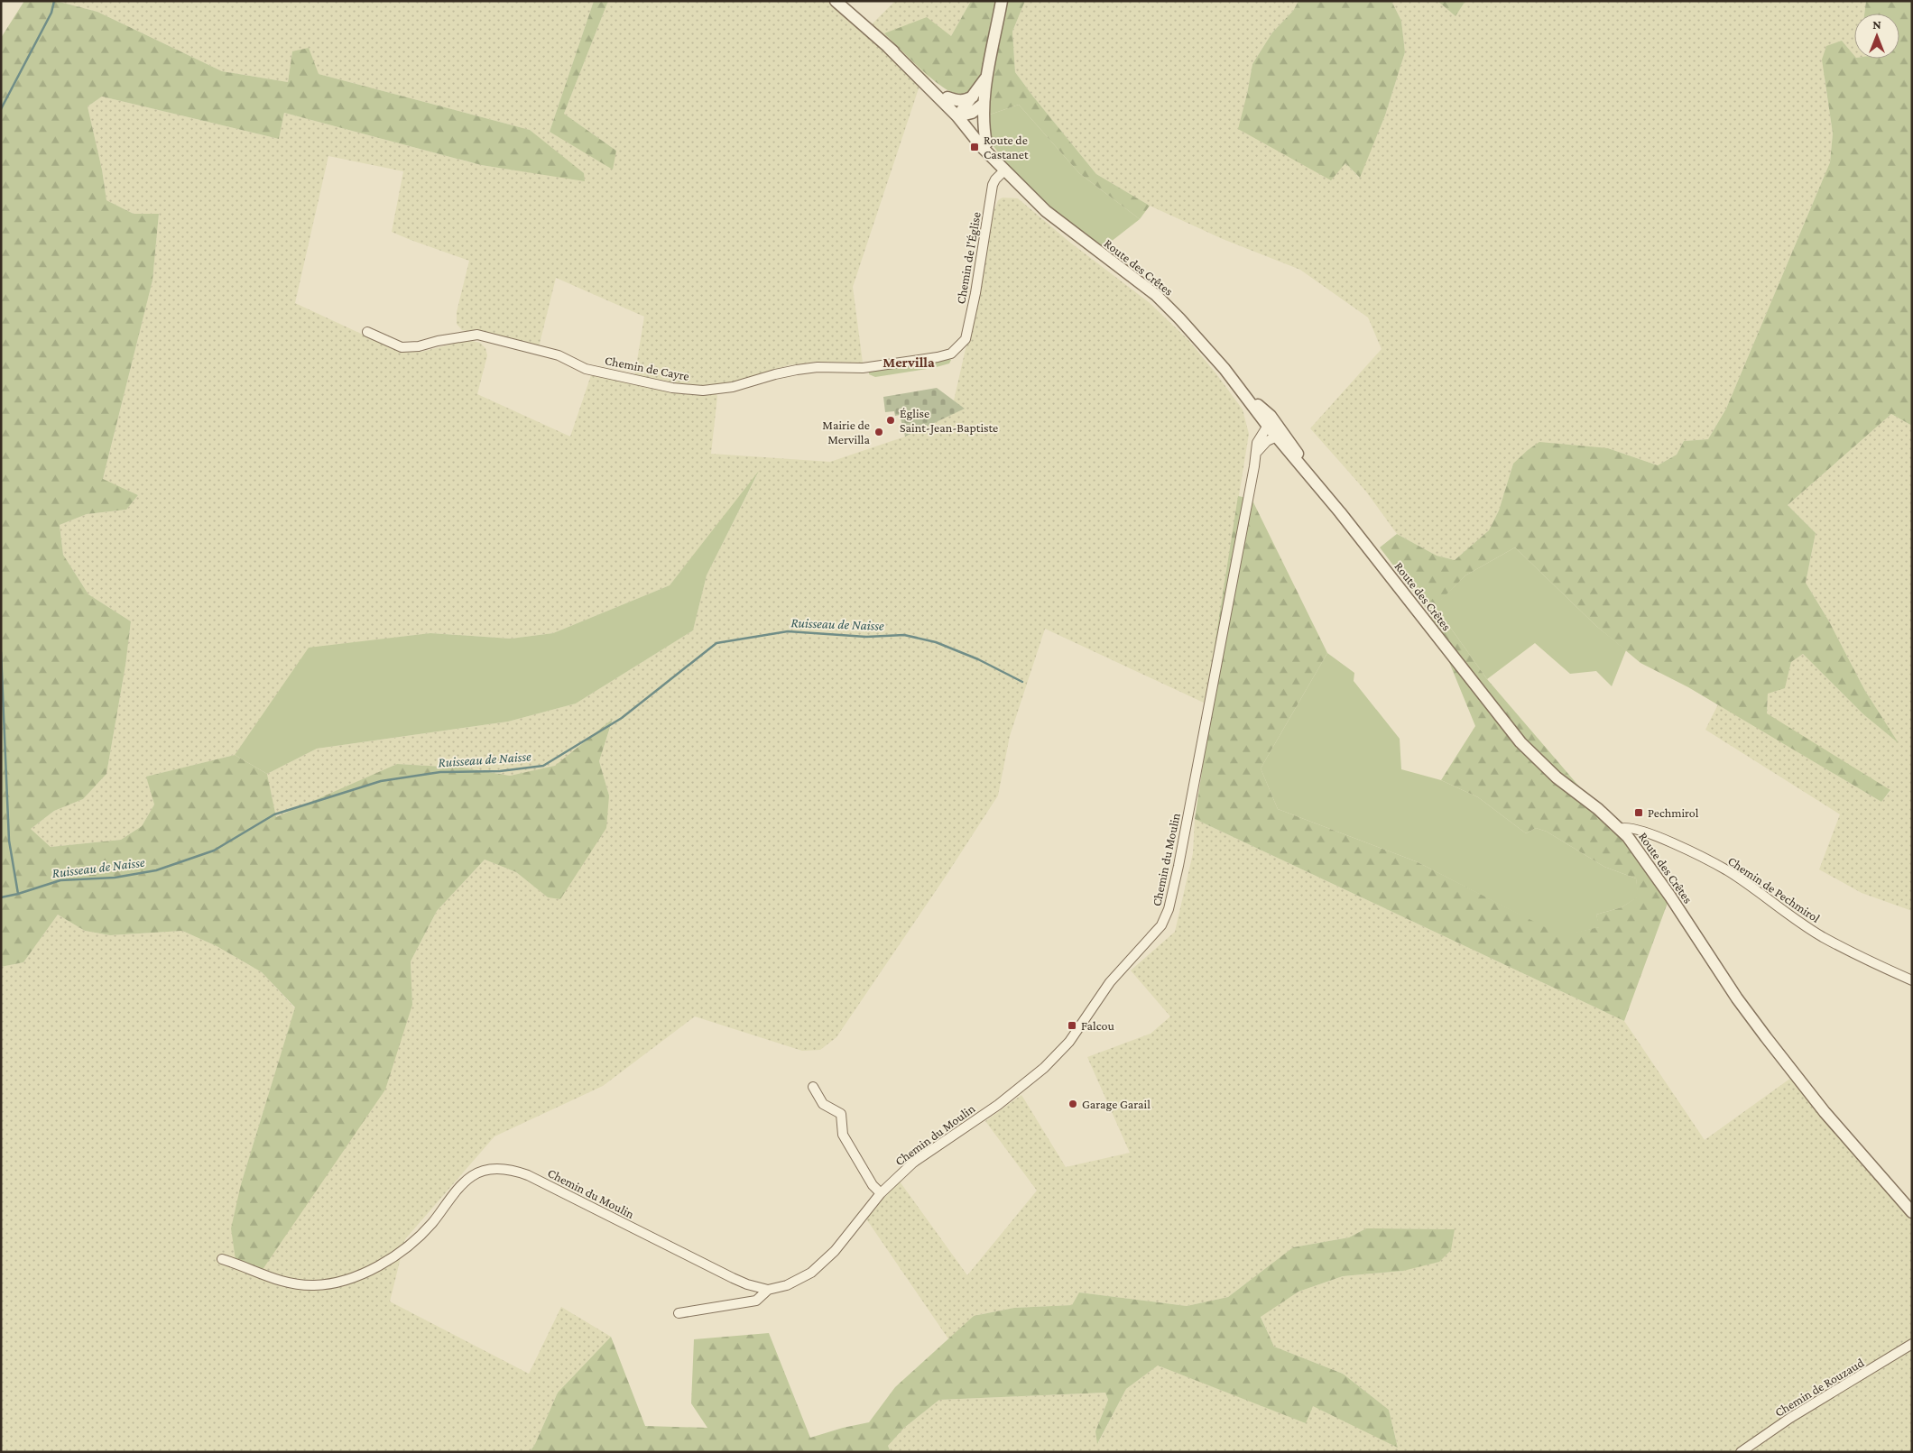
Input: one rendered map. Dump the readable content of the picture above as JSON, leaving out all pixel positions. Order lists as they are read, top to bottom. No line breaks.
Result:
{"streets":{"street":["Chemin de l'Église","Route des Crêtes","Chemin de Cayre","Chemin du Moulin","Chemin de Pechmirol","Chemin de Rouzaud"]},"crossings":[["Chemin de l'Église","Route des Crêtes"],["Chemin de l'Église","Chemin de Cayre"],["Route des Crêtes","Chemin du Moulin"],["Route des Crêtes","Chemin de Pechmirol"]],"districts":["Mervilla"],"water":["Ruisseau de Naisse"],"places":{"transit":["Route de Castanet","Pechmirol","Falcou"],"other":["Église Saint-Jean-Baptiste","Mairie de Mervilla","Garage Garail"]},"north":"top"}
